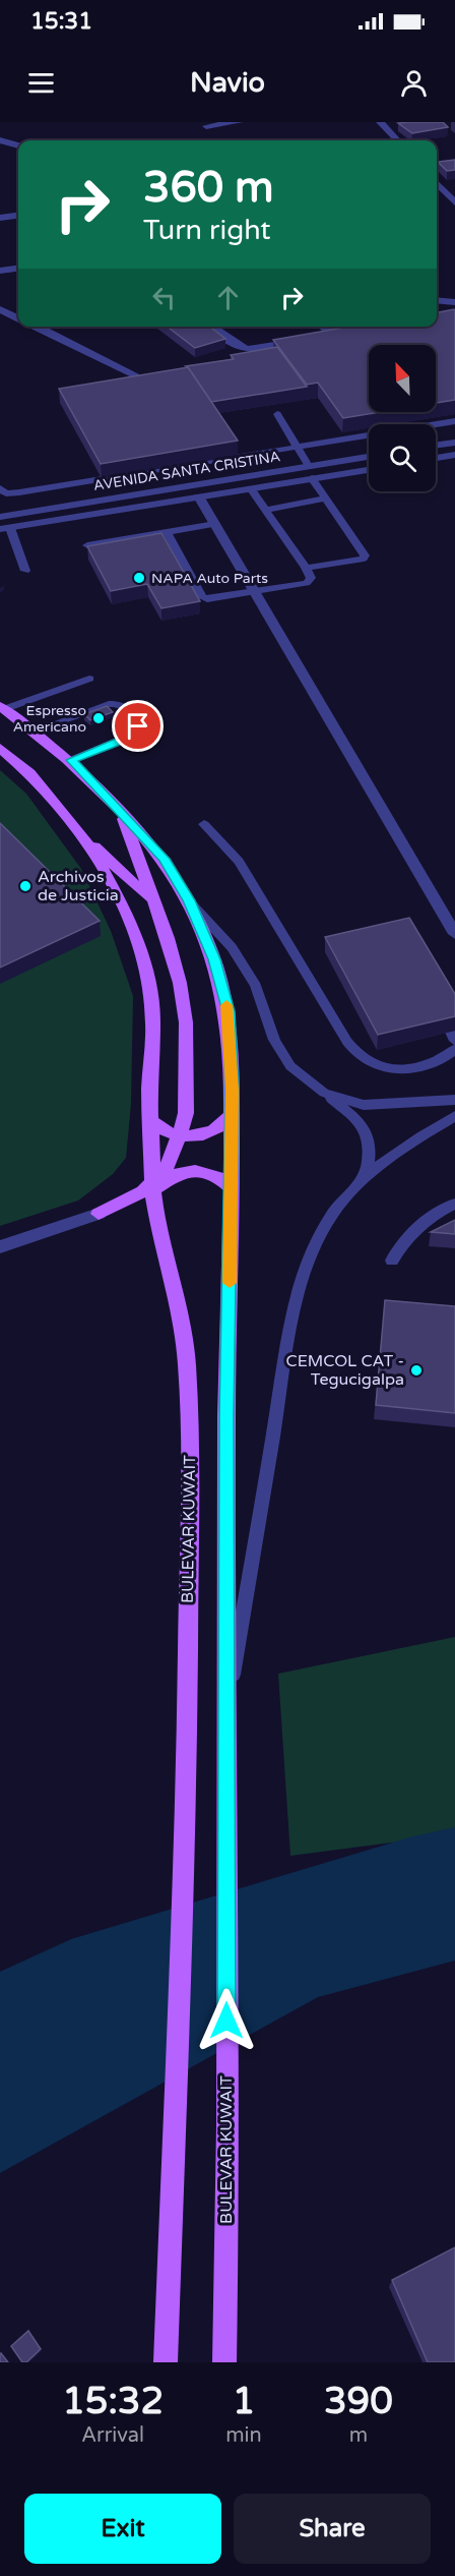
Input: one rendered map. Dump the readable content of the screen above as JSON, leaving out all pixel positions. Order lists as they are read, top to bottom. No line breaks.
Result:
{"streets":{"main road":["BULEVAR KUWAIT"],"street":["AVENIDA SANTA CRISTINA"]},"places":["NAPA Auto Parts","Espresso Americano","Archivos de Justicia","CEMCOL CAT - Tegucigalpa"],"north":"top left","page":{"status":"15:31","header":"Navio","turn":["360 m","Turn right"],"eta":["15:32","Arrival","1","min","390","m"],"buttons":["Exit","Share"]}}
